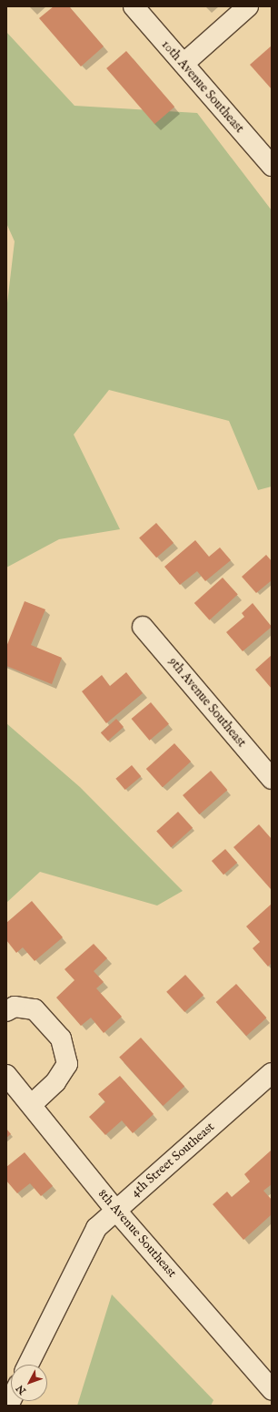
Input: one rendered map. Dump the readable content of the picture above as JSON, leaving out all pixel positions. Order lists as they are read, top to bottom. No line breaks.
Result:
{"streets":{"street":["10th Avenue Southeast","9th Avenue Southeast","4th Street Southeast","8th Avenue Southeast"]},"crossings":[["4th Street Southeast","8th Avenue Southeast"]],"north":"bottom left"}
